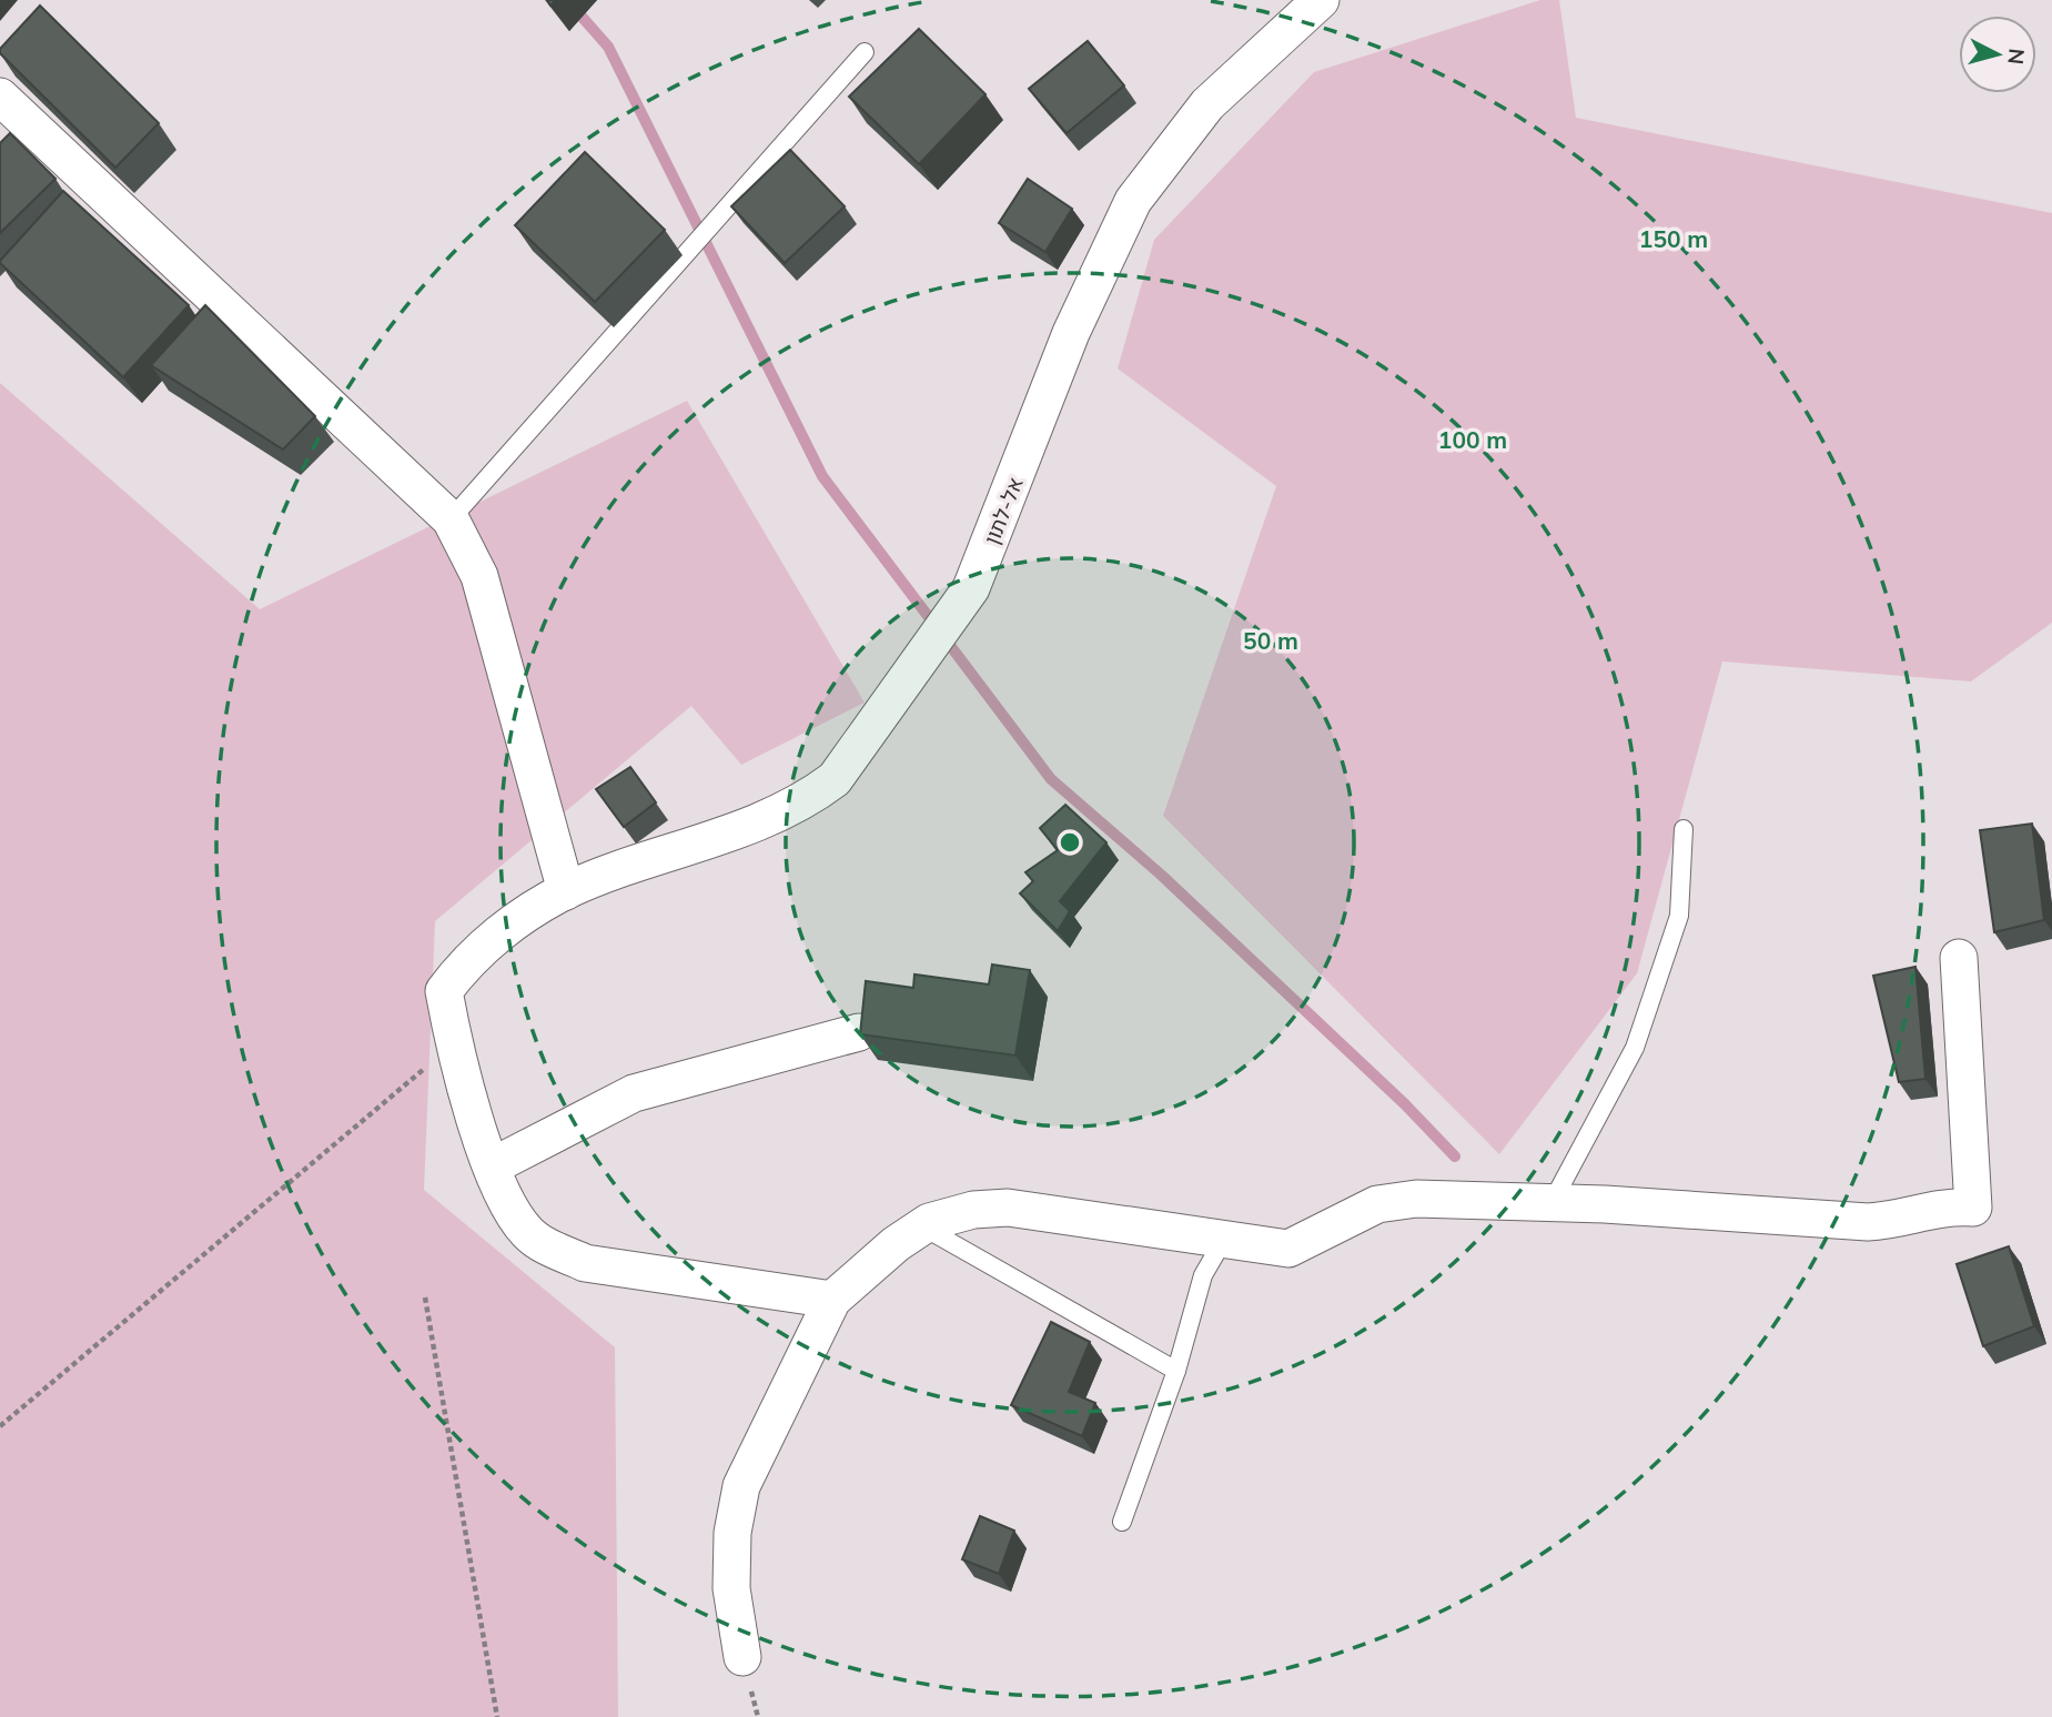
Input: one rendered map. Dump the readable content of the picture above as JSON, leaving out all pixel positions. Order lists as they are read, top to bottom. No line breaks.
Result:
{"streets":{"street":["אל-לתון"]},"north":"right","rings":["150 m","100 m","50 m"]}
